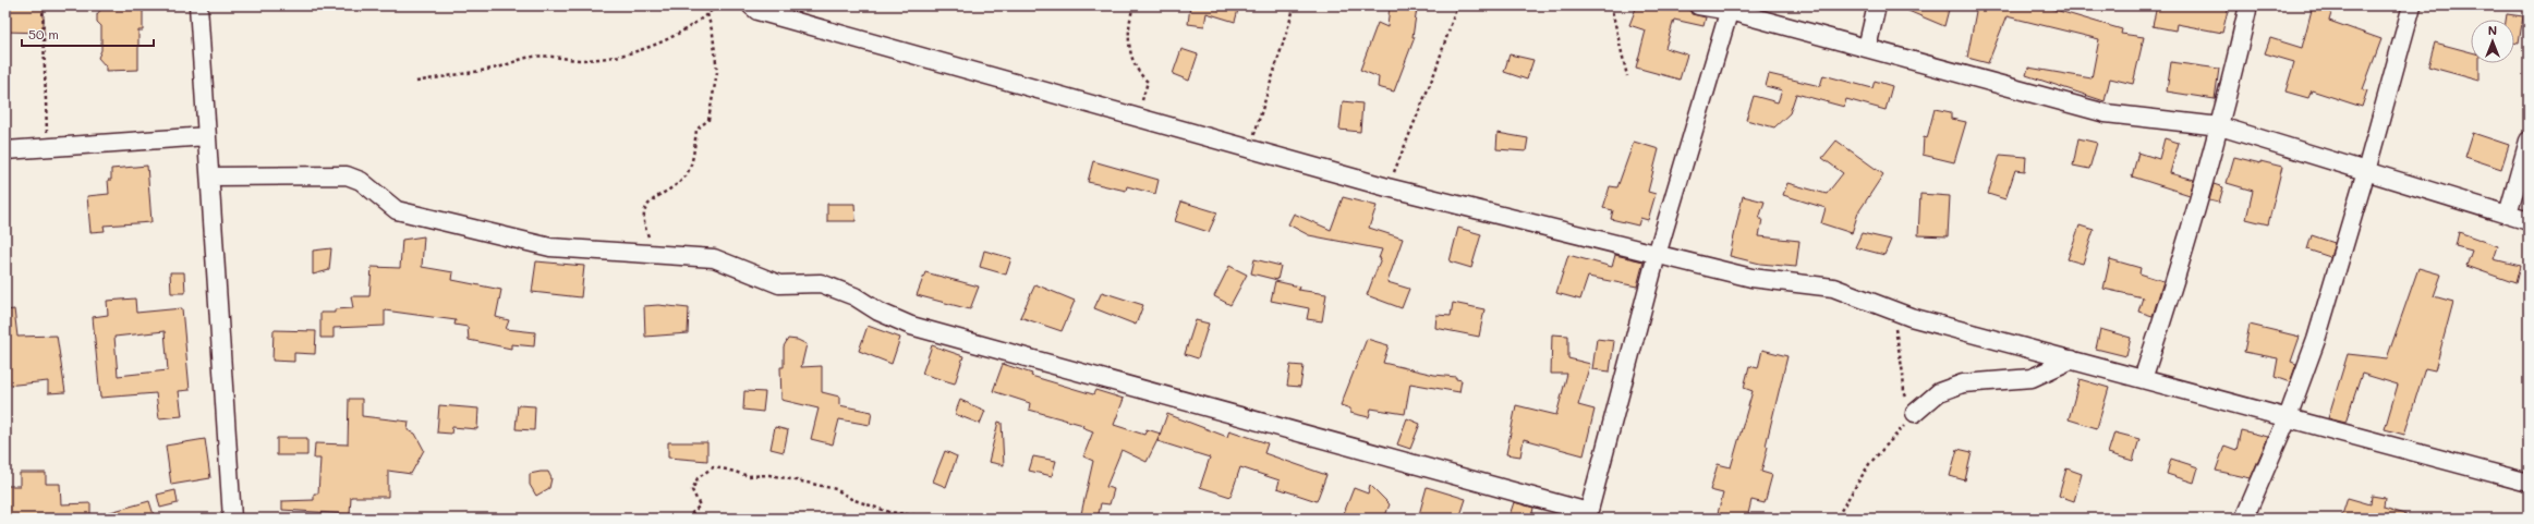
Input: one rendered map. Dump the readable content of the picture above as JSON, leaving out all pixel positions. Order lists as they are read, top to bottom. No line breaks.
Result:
{"scale_bar":"50 m","north":"top"}
